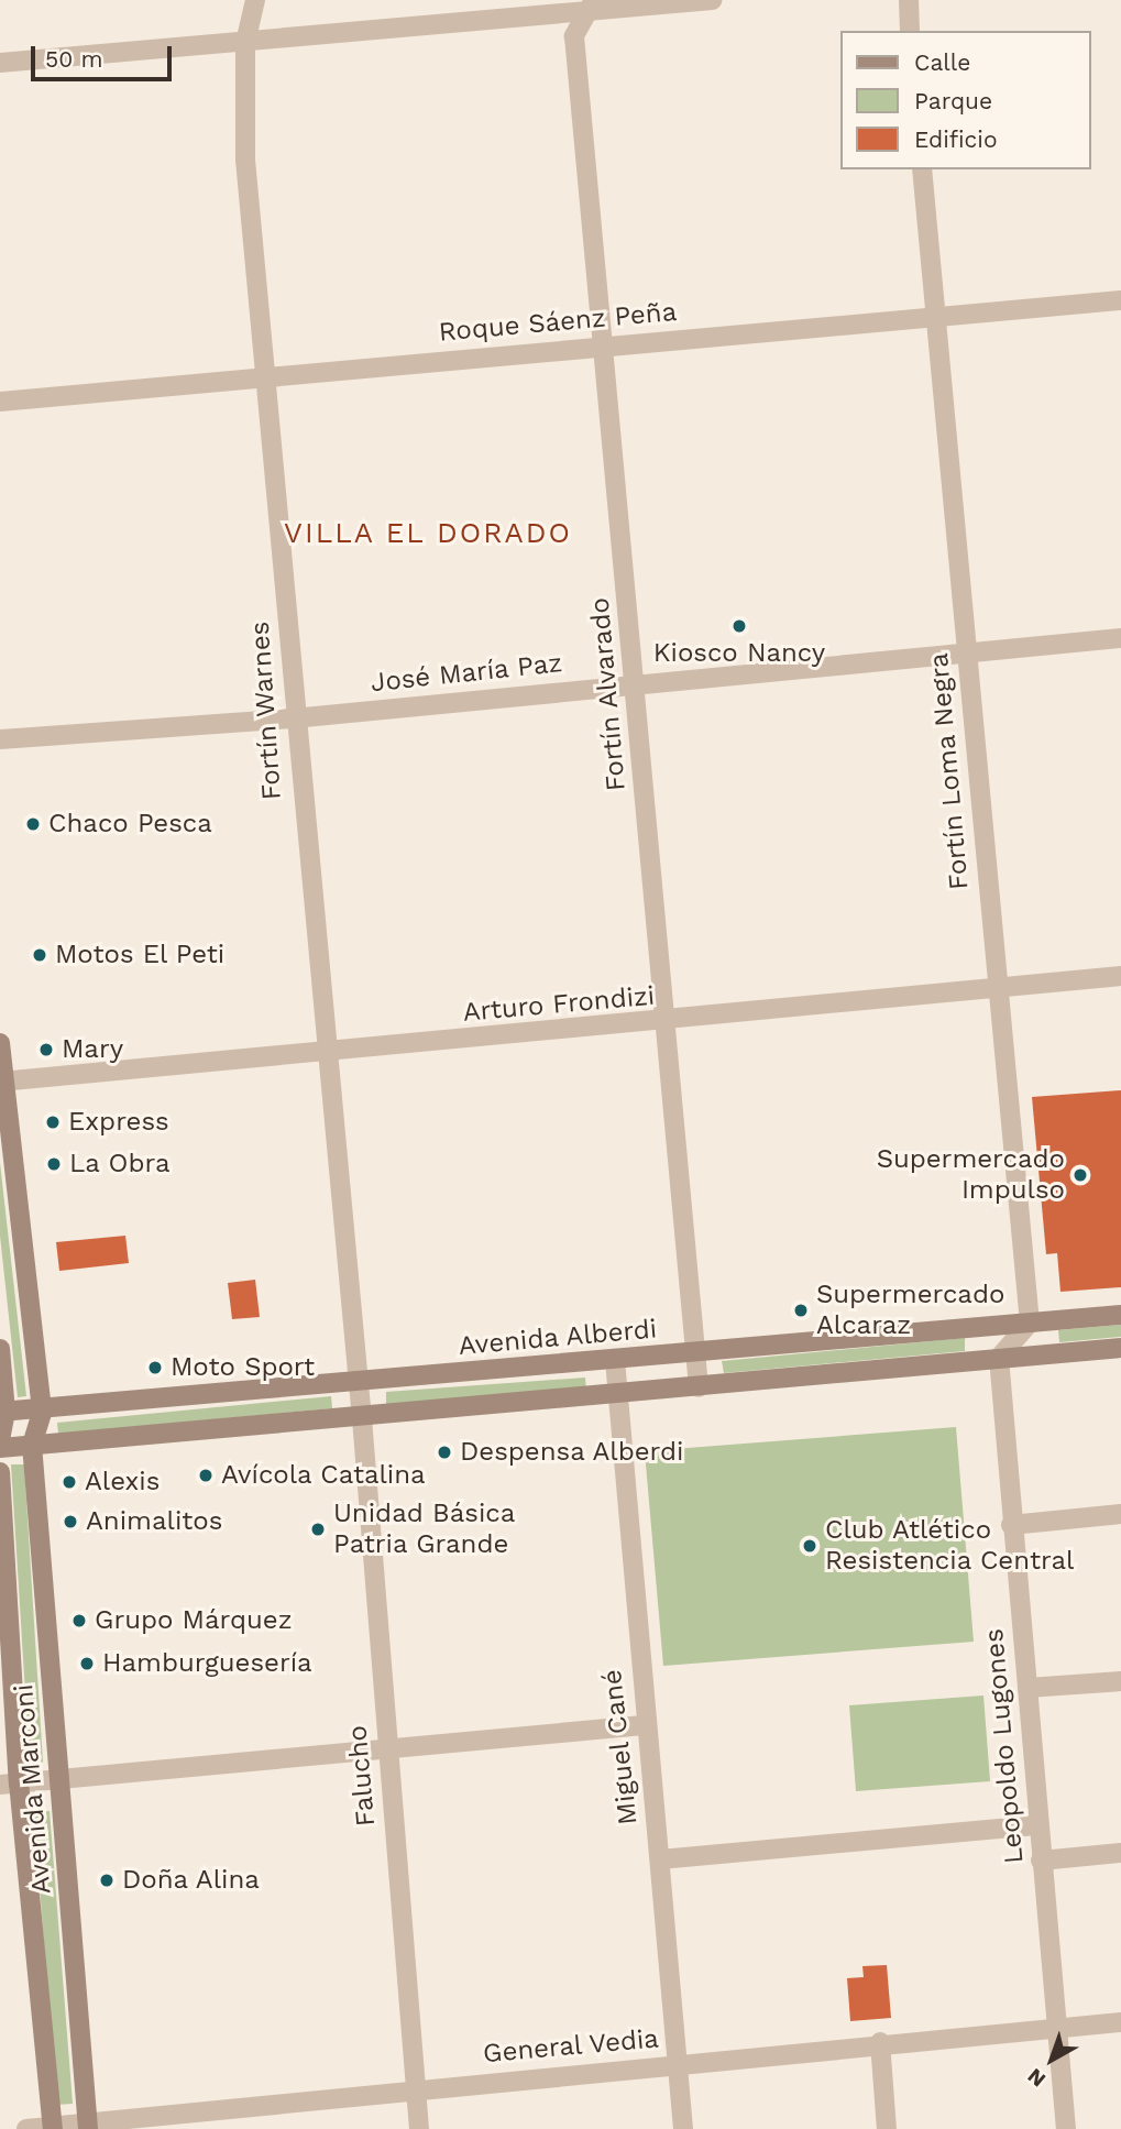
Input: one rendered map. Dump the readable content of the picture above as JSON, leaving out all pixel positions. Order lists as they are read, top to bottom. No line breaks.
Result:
{"streets":{"main road":["Avenida Alberdi","Avenida Marconi"],"street":["Roque Sáenz Peña","José María Paz","Fortín Alvarado","Fortín Warnes","Fortín Loma Negra","Arturo Frondizi","Leopoldo Lugones","Miguel Cané","Falucho","General Vedia"]},"crossings":[["Roque Sáenz Peña","Fortín Alvarado"],["Roque Sáenz Peña","Fortín Warnes"],["Roque Sáenz Peña","Fortín Loma Negra"],["José María Paz","Fortín Alvarado"],["José María Paz","Fortín Warnes"],["José María Paz","Fortín Loma Negra"],["Fortín Alvarado","Arturo Frondizi"],["Fortín Alvarado","Avenida Alberdi"],["Fortín Warnes","Arturo Frondizi"],["Fortín Warnes","Avenida Alberdi"],["Fortín Warnes","Falucho"],["Fortín Loma Negra","Arturo Frondizi"],["Fortín Loma Negra","Avenida Alberdi"],["Avenida Alberdi","Miguel Cané"],["Leopoldo Lugones","General Vedia"],["Miguel Cané","General Vedia"],["Falucho","General Vedia"],["Avenida Marconi","General Vedia"]],"districts":["VILLA EL DORADO"],"places":["Kiosco Nancy","Chaco Pesca","Motos El Peti","Mary","Express","La Obra","Supermercado Impulso","Supermercado Alcaraz","Moto Sport","Despensa Alberdi","Avícola Catalina","Alexis","Animalitos","Unidad Básica Patria Grande","Club Atlético Resistencia Central","Grupo Márquez","Hamburguesería","Doña Alina"],"legend":["Calle","Parque","Edificio"],"scale_bar":"50 m","north":"bottom left"}
